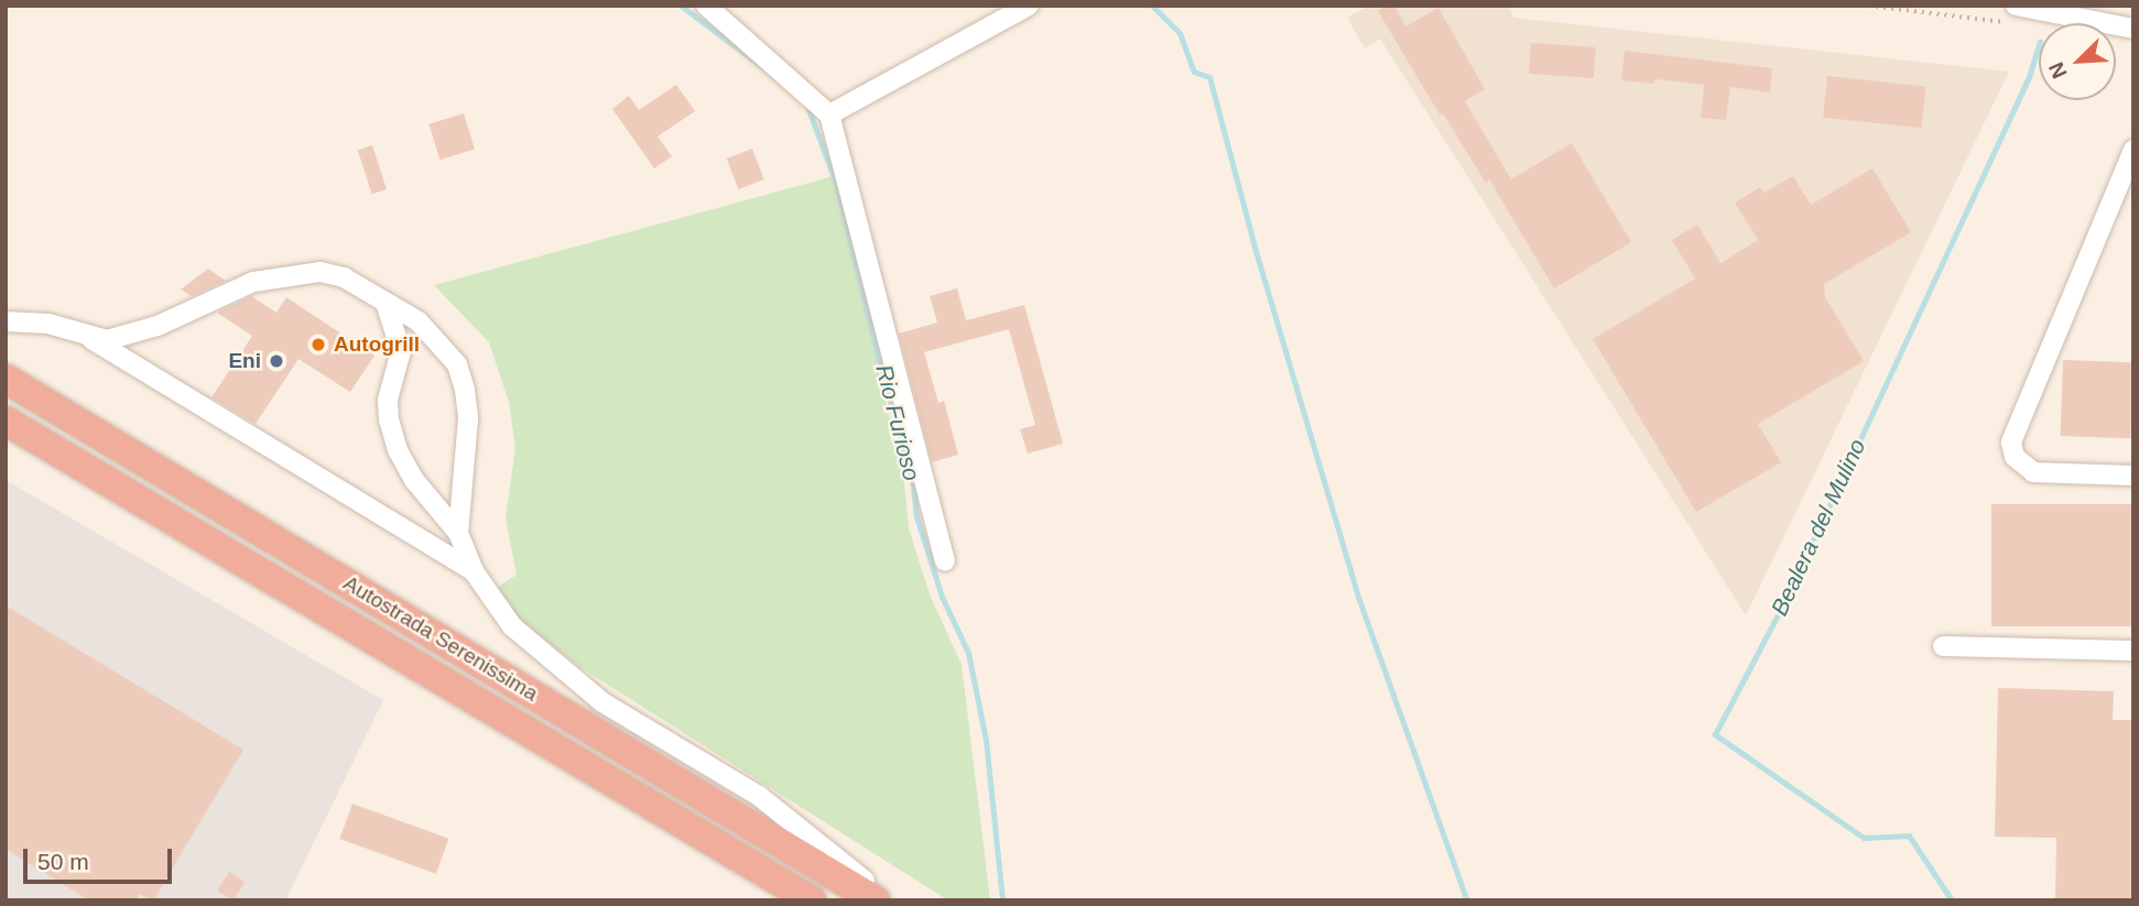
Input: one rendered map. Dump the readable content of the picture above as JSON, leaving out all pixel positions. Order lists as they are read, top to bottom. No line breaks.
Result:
{"streets":{"highway":["Autostrada Serenissima"]},"water":["Rio Furioso","Bealera del Mulino"],"places":["Autogrill","Eni"],"scale_bar":"50 m","north":"bottom left"}
